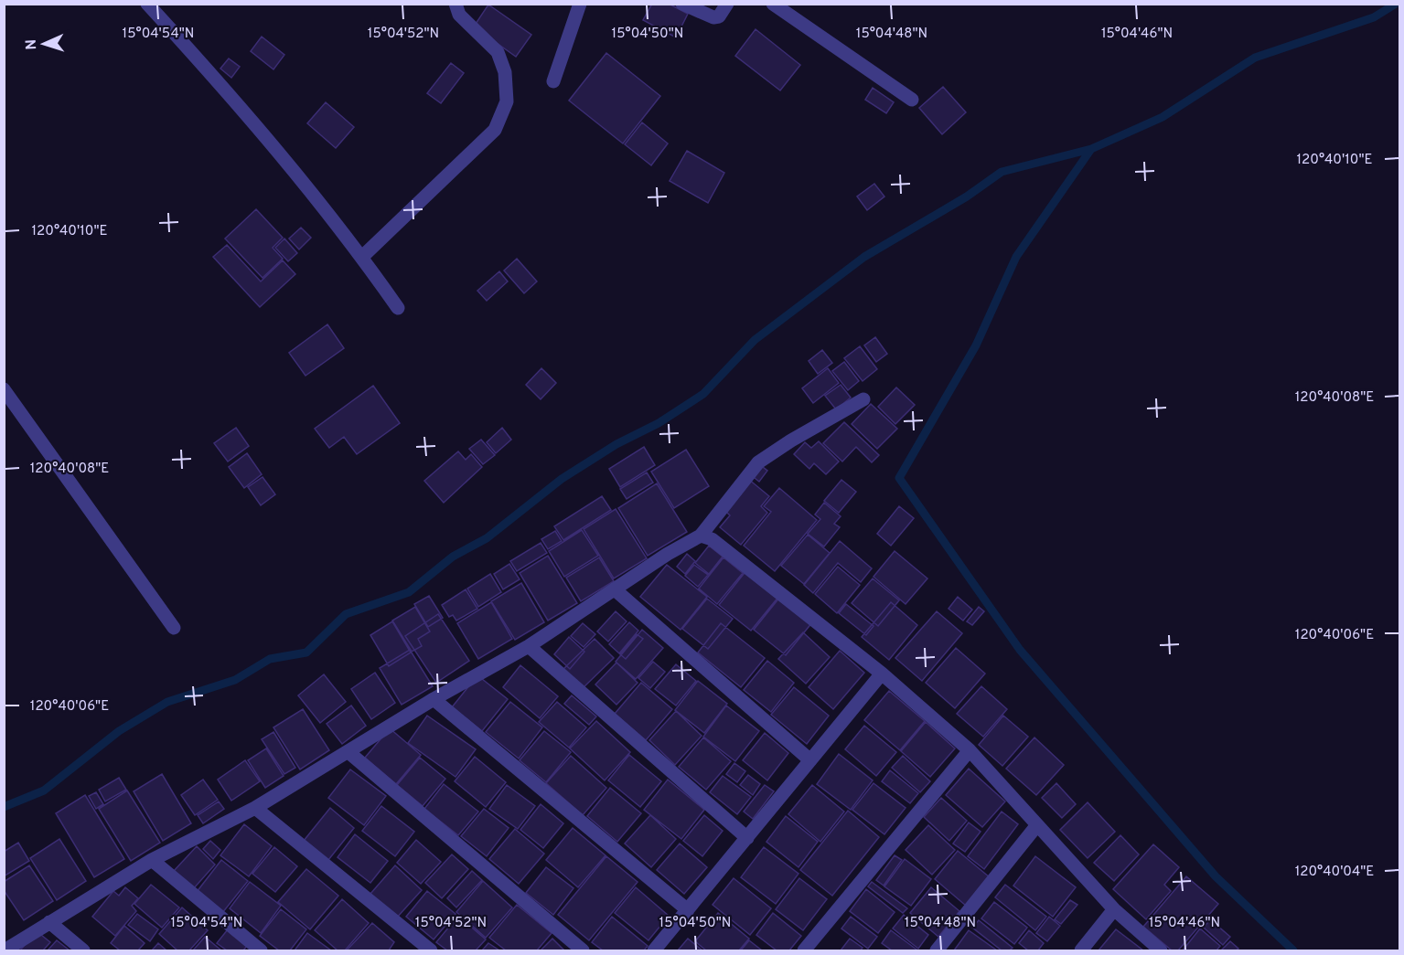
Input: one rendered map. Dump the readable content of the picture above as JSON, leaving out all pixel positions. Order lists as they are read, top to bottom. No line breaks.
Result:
{"north":"left","coordinates":["15°04'54\"N","15°04'52\"N","15°04'50\"N","15°04'48\"N","15°04'46\"N","120°40'10\"E","120°40'08\"E","120°40'06\"E","120°40'04\"E"]}
